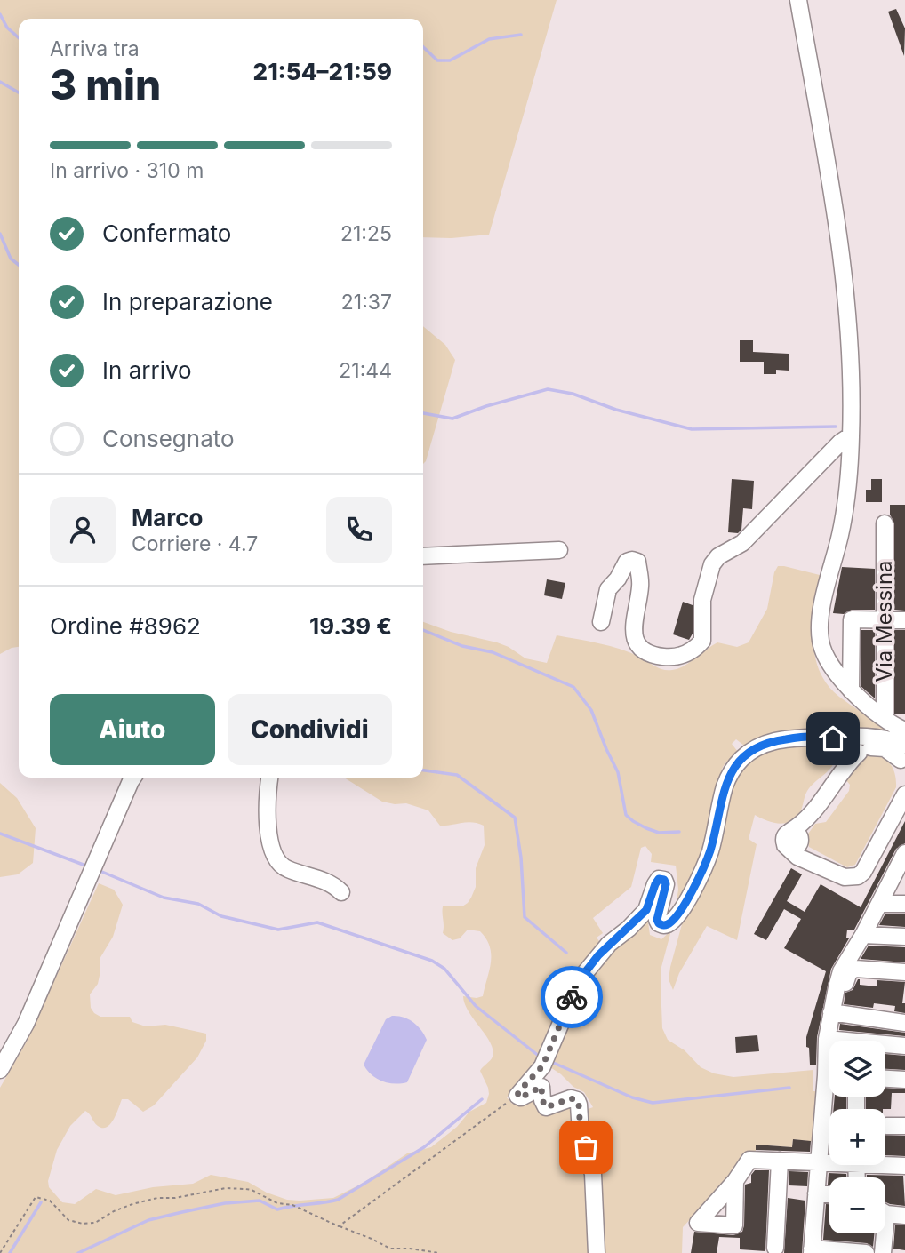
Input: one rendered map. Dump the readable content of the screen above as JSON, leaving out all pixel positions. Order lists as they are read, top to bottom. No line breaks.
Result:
{"streets":{"street":["Via Messina"]},"page":{"heading":["3 min","Arriva tra","21:54–21:59"],"panel":["Marco","Corriere · 4.7","Ordine #8962","19.39 €"],"bar":"In arrivo · 310 m","list":[["Confermato","21:25"],["In preparazione","21:37"],["In arrivo","21:44"],"Consegnato"],"buttons":["Aiuto","Condividi"],"map_buttons":["+","−"]}}
